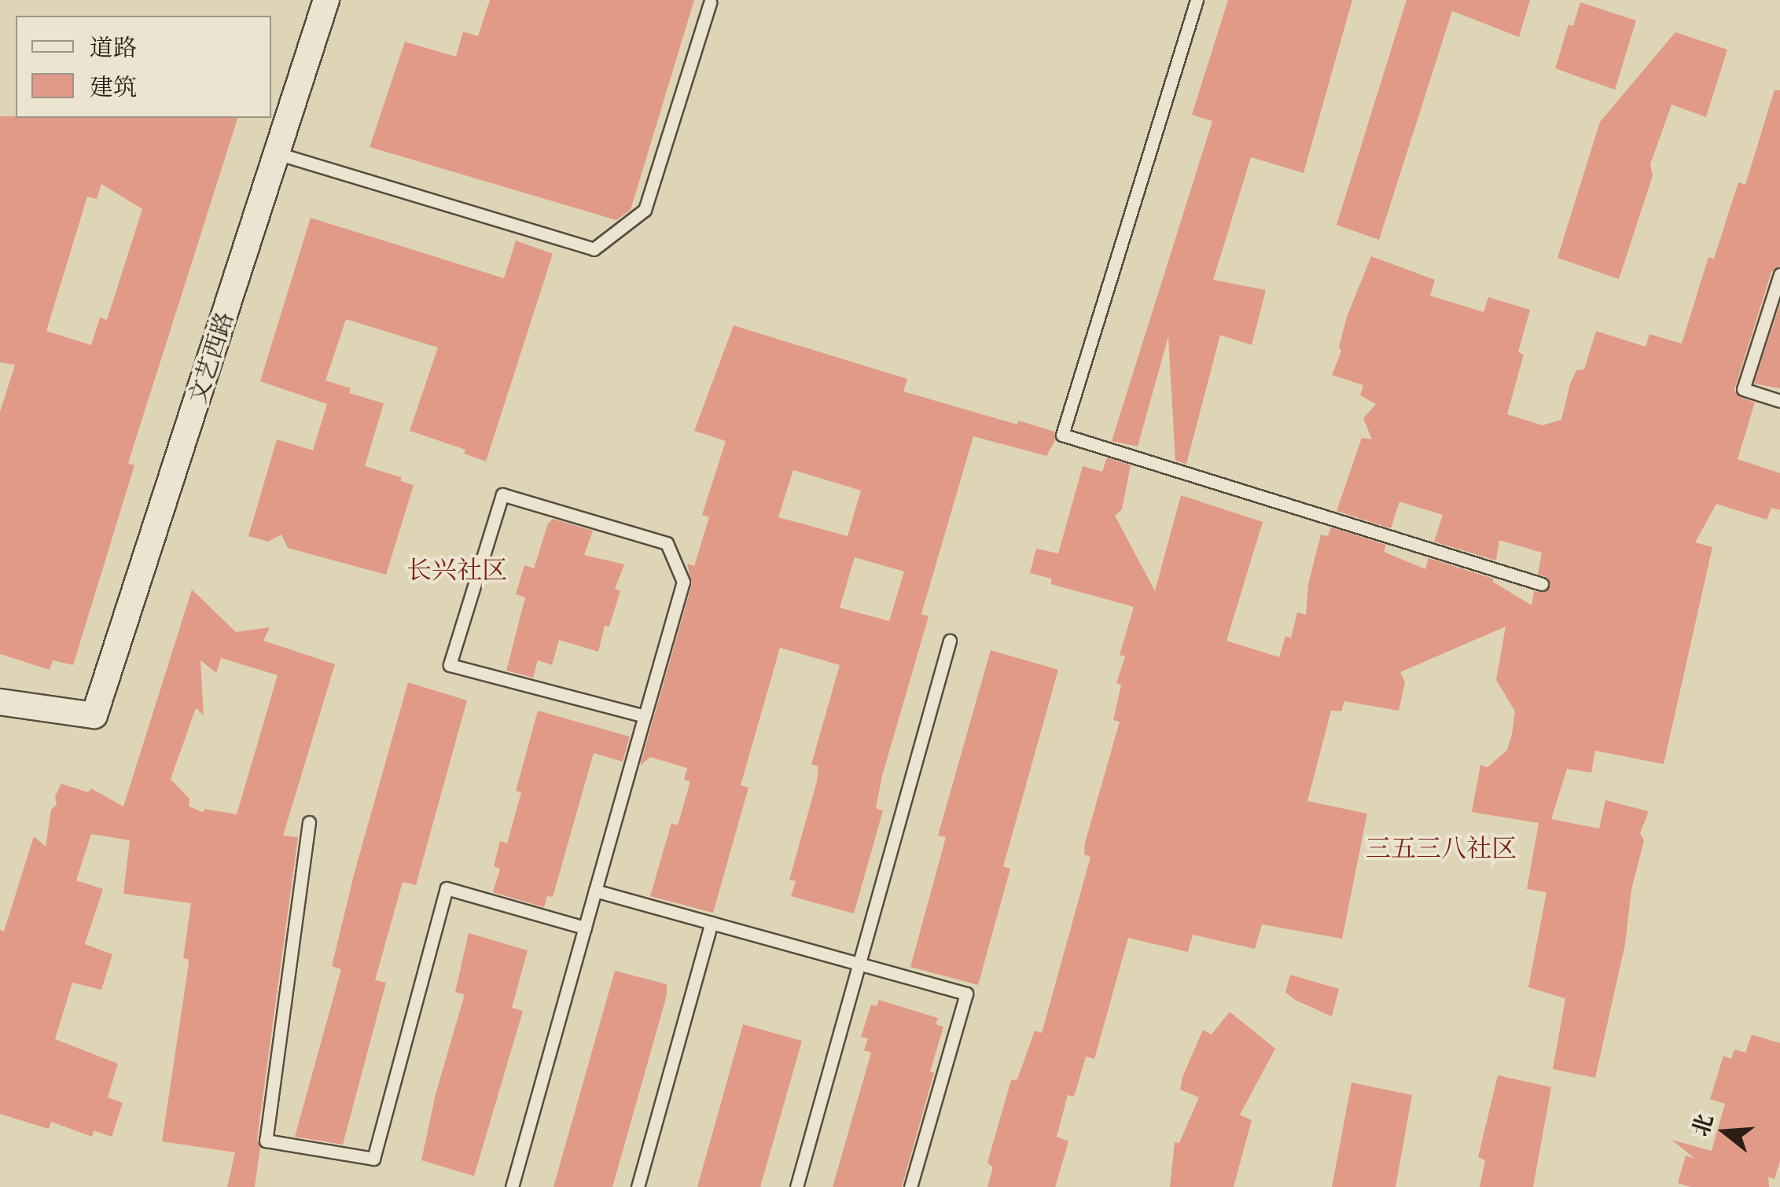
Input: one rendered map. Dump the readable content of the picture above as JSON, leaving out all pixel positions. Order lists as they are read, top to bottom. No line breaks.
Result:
{"streets":{"street":["文艺西路"]},"districts":["长兴社区","三五三八社区"],"legend":["道路","建筑"],"north":"left"}
